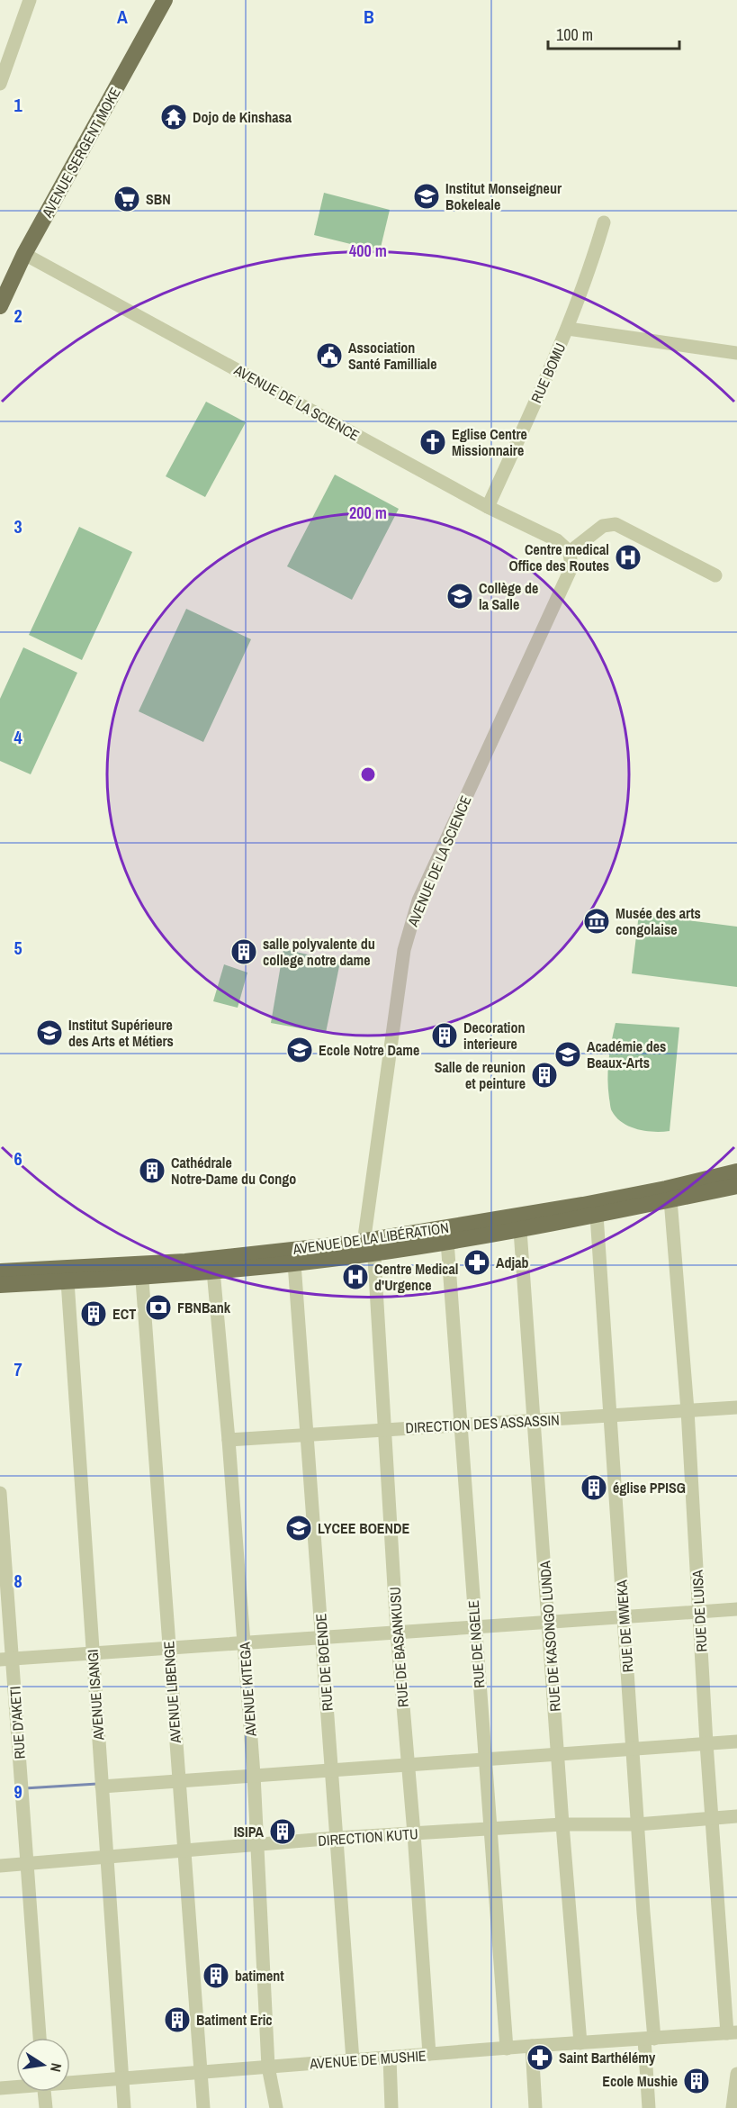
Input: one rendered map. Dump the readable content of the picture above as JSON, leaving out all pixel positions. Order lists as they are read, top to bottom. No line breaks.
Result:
{"streets":{"main road":["AVENUE SERGENT MOKE","AVENUE DE LA LIBÉRATION"],"street":["RUE BOMU","AVENUE DE LA SCIENCE","DIRECTION DES ASSASSIN","RUE DE LUISA","RUE DE MWEKA","RUE DE KASONGO LUNDA","RUE DE NGELE","RUE DE BASANKUSU","RUE DE BOENDE","AVENUE KITEGA","AVENUE LIBENGE","AVENUE ISANGI","RUE D'AKETI","DIRECTION KUTU","AVENUE DE MUSHIE"]},"crossings":[["AVENUE SERGENT MOKE","AVENUE DE LA SCIENCE"],["RUE BOMU","AVENUE DE LA SCIENCE"],["AVENUE DE LA SCIENCE","AVENUE DE LA LIBÉRATION"],["AVENUE DE LA SCIENCE","RUE DE BASANKUSU"],["AVENUE DE LA LIBÉRATION","RUE DE LUISA"],["AVENUE DE LA LIBÉRATION","RUE DE MWEKA"],["AVENUE DE LA LIBÉRATION","RUE DE KASONGO LUNDA"],["AVENUE DE LA LIBÉRATION","RUE DE NGELE"],["AVENUE DE LA LIBÉRATION","RUE DE BASANKUSU"],["AVENUE DE LA LIBÉRATION","RUE DE BOENDE"],["AVENUE DE LA LIBÉRATION","AVENUE KITEGA"],["AVENUE DE LA LIBÉRATION","AVENUE LIBENGE"],["AVENUE DE LA LIBÉRATION","AVENUE ISANGI"],["DIRECTION DES ASSASSIN","RUE DE LUISA"],["DIRECTION DES ASSASSIN","RUE DE MWEKA"],["DIRECTION DES ASSASSIN","RUE DE KASONGO LUNDA"],["DIRECTION DES ASSASSIN","RUE DE NGELE"],["DIRECTION DES ASSASSIN","RUE DE BASANKUSU"],["DIRECTION DES ASSASSIN","RUE DE BOENDE"],["DIRECTION DES ASSASSIN","AVENUE KITEGA"],["RUE DE LUISA","DIRECTION KUTU"],["RUE DE LUISA","AVENUE DE MUSHIE"],["RUE DE MWEKA","DIRECTION KUTU"],["RUE DE MWEKA","AVENUE DE MUSHIE"],["RUE DE KASONGO LUNDA","DIRECTION KUTU"],["RUE DE KASONGO LUNDA","AVENUE DE MUSHIE"],["RUE DE NGELE","DIRECTION KUTU"],["RUE DE NGELE","AVENUE DE MUSHIE"],["RUE DE BASANKUSU","DIRECTION KUTU"],["RUE DE BASANKUSU","AVENUE DE MUSHIE"],["RUE DE BOENDE","DIRECTION KUTU"],["RUE DE BOENDE","AVENUE DE MUSHIE"],["AVENUE KITEGA","DIRECTION KUTU"],["AVENUE KITEGA","AVENUE DE MUSHIE"],["AVENUE LIBENGE","DIRECTION KUTU"],["AVENUE LIBENGE","AVENUE DE MUSHIE"],["AVENUE ISANGI","DIRECTION KUTU"],["AVENUE ISANGI","AVENUE DE MUSHIE"],["RUE D'AKETI","DIRECTION KUTU"]],"places":{"temple":["Dojo de Kinshasa"],"school or university":["Institut Monseigneur Bokeleale","Collège de la Salle","Institut Supérieure des Arts et Métiers","Ecole Notre Dame","Académie des Beaux-Arts","LYCEE BOENDE"],"supermarket":["SBN"],"public building":["Association Santé Familliale"],"church":["Eglise Centre Missionnaire"],"hospital":["Centre medical Office des Routes","Centre Medical d'Urgence"],"museum":["Musée des arts congolaise"],"building":["salle polyvalente du college notre dame","Decoration interieure","Salle de reunion et peinture","Cathédrale Notre-Dame du Congo","ECT","église PPISG","ISIPA","batiment","Batiment Eric","Ecole Mushie"],"pharmacy":["Adjab","Saint Barthélémy"],"bank":["FBNBank"]},"scale_bar":"100 m","north":"right","grid":{"columns":["A","B"],"rows":["1","2","3","4","5","6","7","8","9"]},"rings":["400 m","200 m"]}
